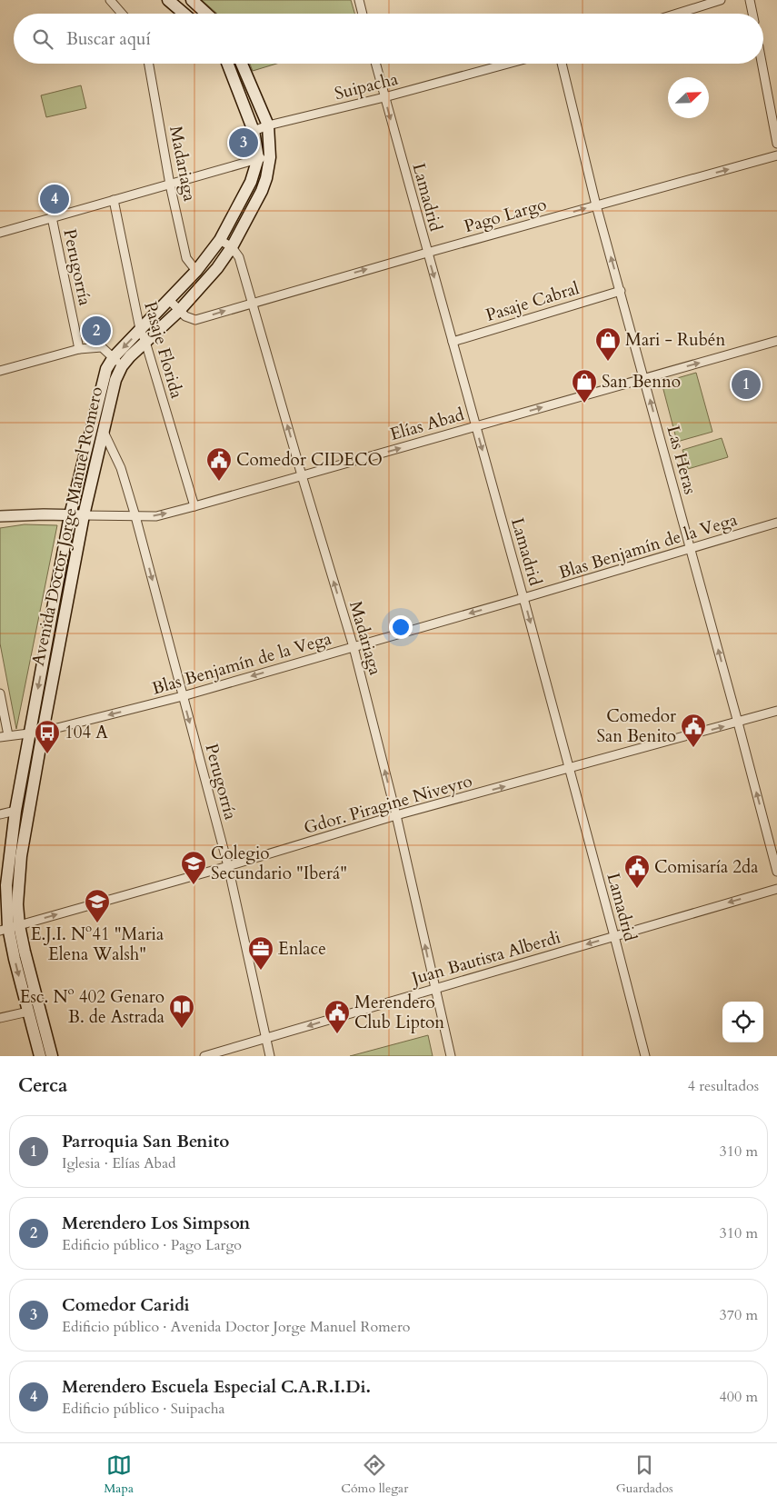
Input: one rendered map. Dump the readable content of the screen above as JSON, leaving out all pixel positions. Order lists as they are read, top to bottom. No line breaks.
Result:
{"streets":{"main road":["Avenida Doctor Jorge Manuel Romero"],"street":["Suipacha","Madariaga","Lamadrid","Pago Largo","Perugorría","Pasaje Cabral","Pasaje Florida","Elías Abad","Las Heras","Blas Benjamín de la Vega","Gdor. Piragine Niveyro","Juan Bautista Alberdi"]},"crossings":[["Suipacha","Lamadrid"],["Suipacha","Avenida Doctor Jorge Manuel Romero"],["Madariaga","Pago Largo"],["Madariaga","Elías Abad"],["Madariaga","Avenida Doctor Jorge Manuel Romero"],["Madariaga","Blas Benjamín de la Vega"],["Madariaga","Gdor. Piragine Niveyro"],["Madariaga","Juan Bautista Alberdi"],["Lamadrid","Pago Largo"],["Lamadrid","Pasaje Cabral"],["Lamadrid","Elías Abad"],["Lamadrid","Blas Benjamín de la Vega"],["Lamadrid","Gdor. Piragine Niveyro"],["Lamadrid","Juan Bautista Alberdi"],["Pago Largo","Las Heras"],["Pago Largo","Avenida Doctor Jorge Manuel Romero"],["Perugorría","Elías Abad"],["Perugorría","Avenida Doctor Jorge Manuel Romero"],["Perugorría","Blas Benjamín de la Vega"],["Perugorría","Gdor. Piragine Niveyro"],["Perugorría","Juan Bautista Alberdi"],["Pasaje Cabral","Las Heras"],["Pasaje Florida","Elías Abad"],["Pasaje Florida","Avenida Doctor Jorge Manuel Romero"],["Elías Abad","Las Heras"],["Elías Abad","Avenida Doctor Jorge Manuel Romero"],["Las Heras","Blas Benjamín de la Vega"],["Las Heras","Gdor. Piragine Niveyro"],["Avenida Doctor Jorge Manuel Romero","Blas Benjamín de la Vega"],["Avenida Doctor Jorge Manuel Romero","Gdor. Piragine Niveyro"]],"one_way":["Madariaga","Lamadrid","Pago Largo","Perugorría","Elías Abad","Las Heras","Blas Benjamín de la Vega","Gdor. Piragine Niveyro","Juan Bautista Alberdi"],"places":{"shop":["Mari - Rubén","San Benno"],"public building":["Comedor CIDECO","Comedor San Benito","Comisaría 2da","Merendero Club Lipton"],"bus stop":["104 A"],"school or university":["Colegio Secundario \"Iberá\"","E.J.I. Nº41 \"Maria Elena Walsh\""],"office":["Enlace"],"library":["Esc. Nº 402 Genaro B. de Astrada"]},"north":"top right","page":{"search":"Buscar aquí","pins":["3","4","2","1"],"heading":["Cerca","4 resultados"],"list":[{"mark":"1","name":"Parroquia San Benito","note":"Iglesia · Elías Abad","value":"310 m"},{"mark":"2","name":"Merendero Los Simpson","note":"Edificio público · Pago Largo","value":"310 m"},{"mark":"3","name":"Comedor Caridi","note":"Edificio público · Avenida Doctor Jorge Manuel Romero","value":"370 m"},{"mark":"4","name":"Merendero Escuela Especial C.A.R.I.Di.","note":"Edificio público · Suipacha","value":"400 m"}],"nav":["Mapa","Cómo llegar","Guardados"]}}
